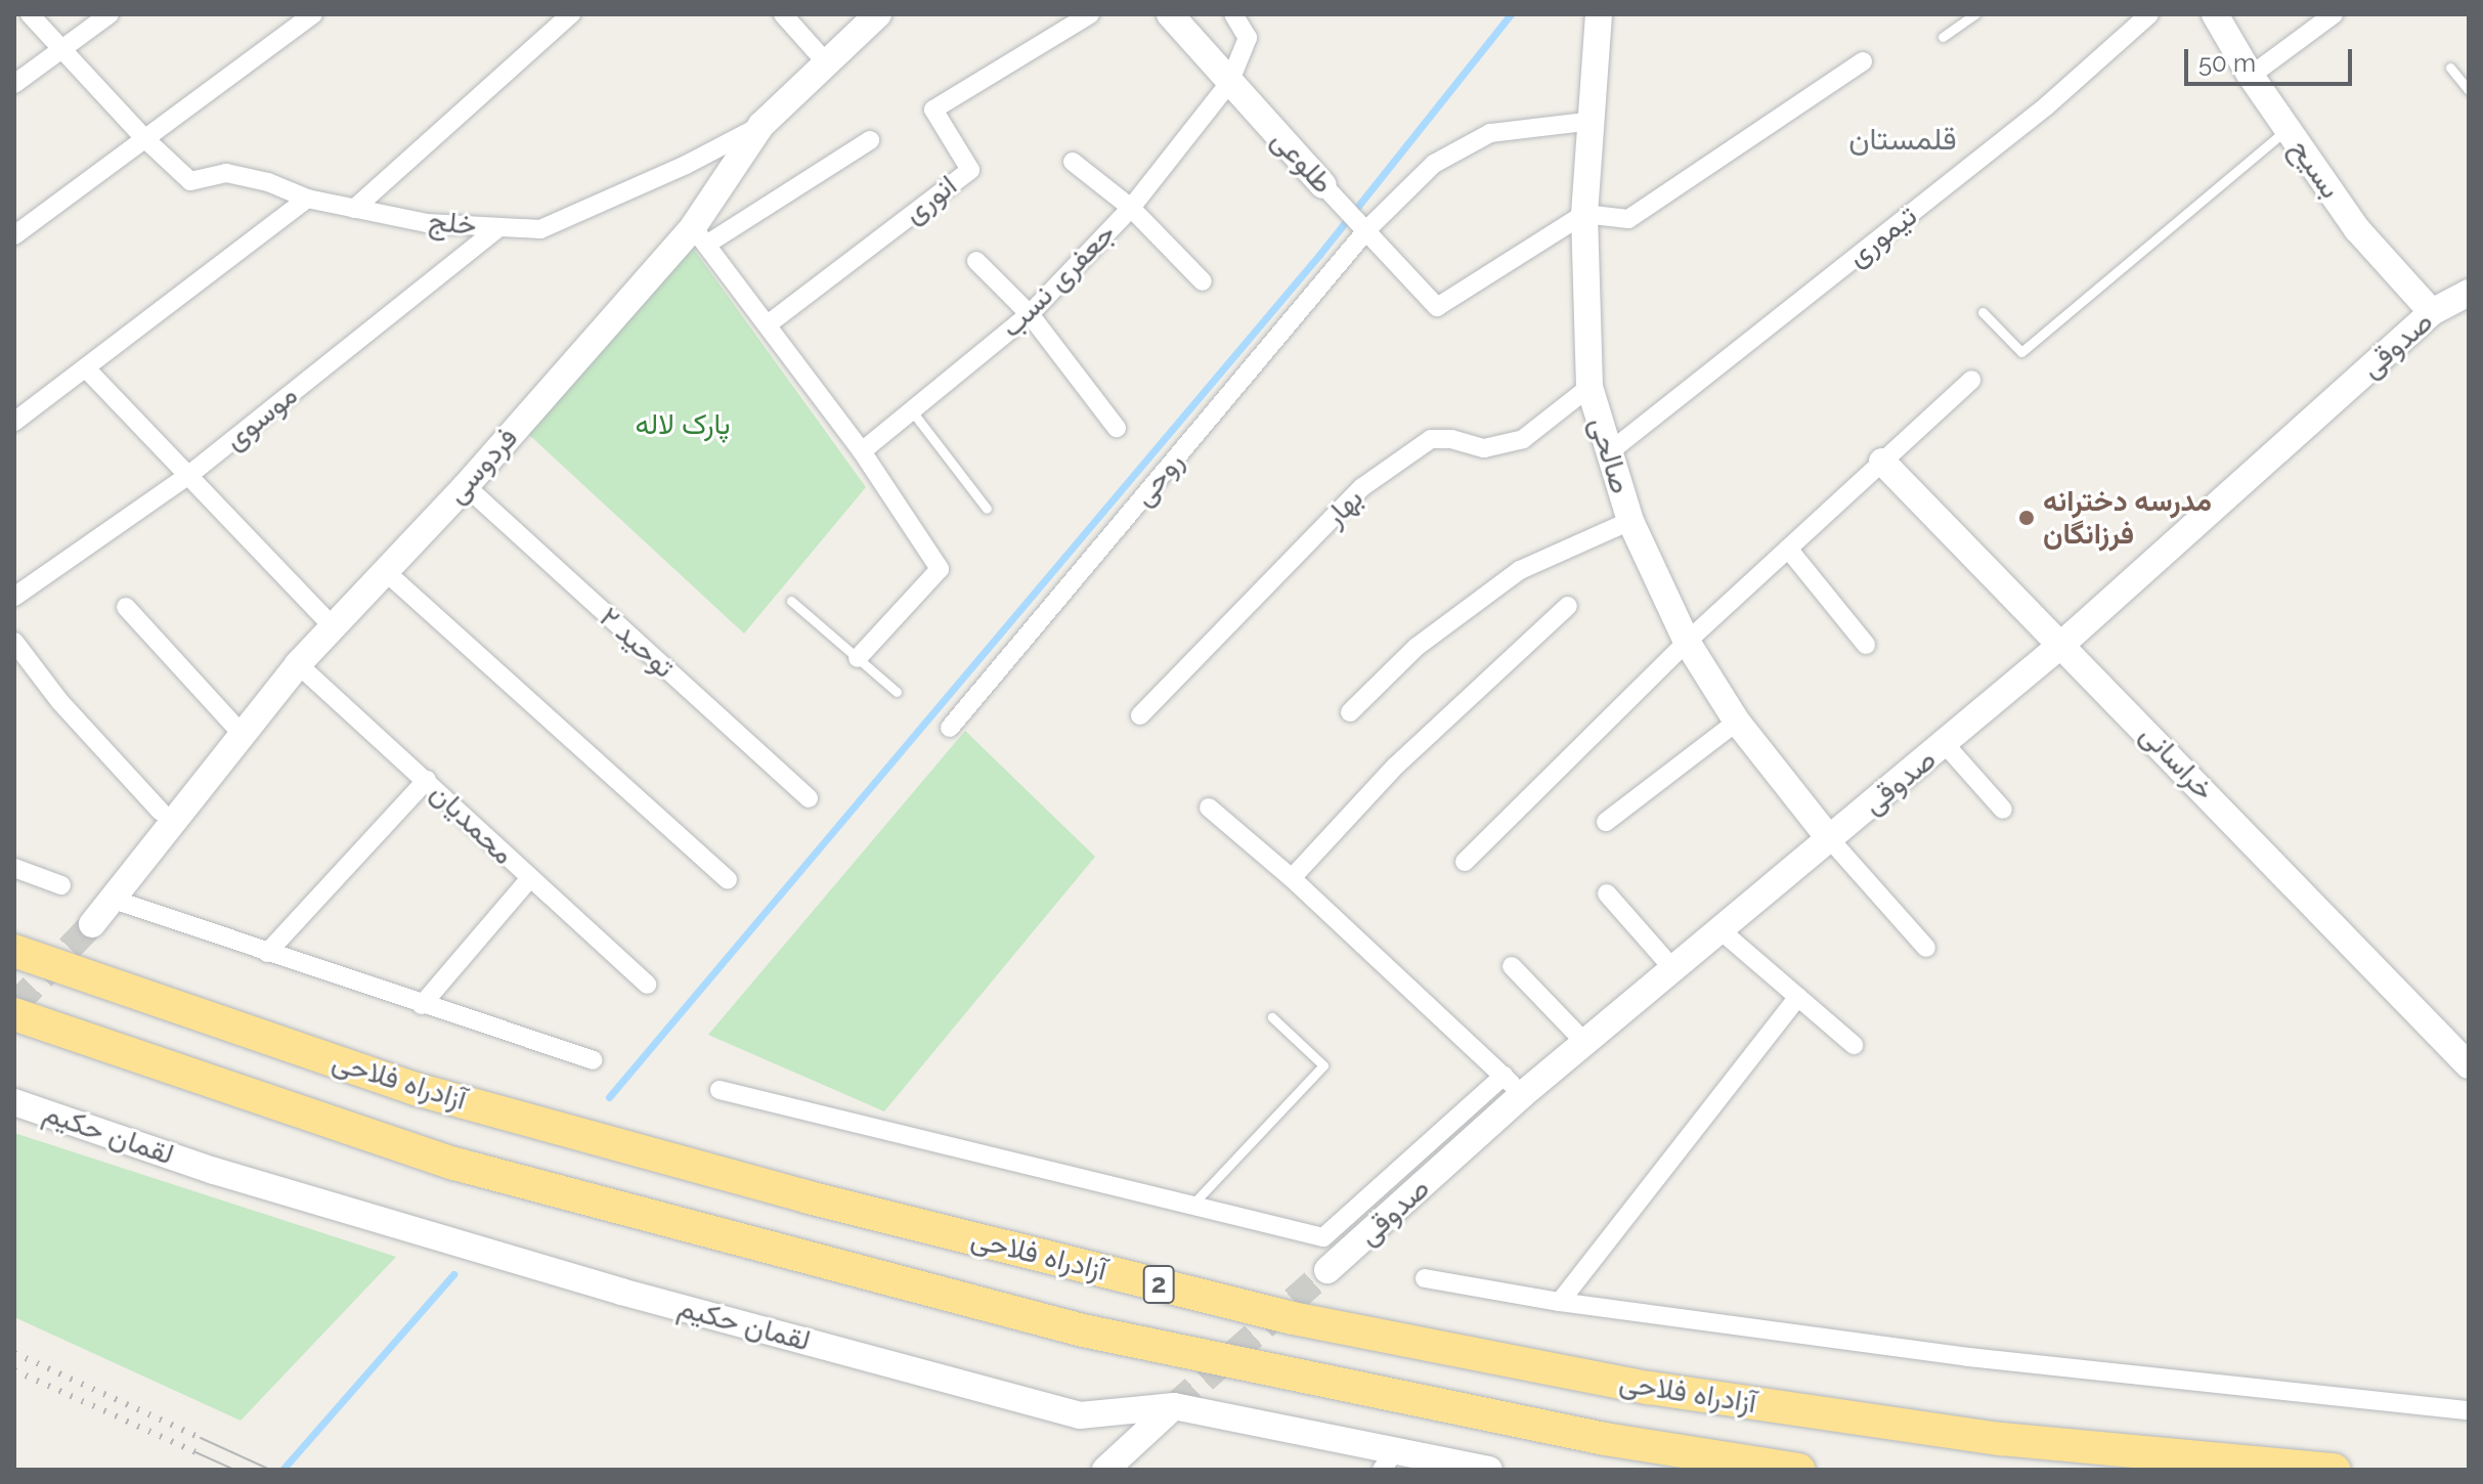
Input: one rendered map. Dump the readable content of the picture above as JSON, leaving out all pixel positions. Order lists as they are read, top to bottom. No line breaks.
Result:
{"streets":{"highway":["آزادراه فلاحی","2"],"street":["طلوعی","بسیح","انوری","خلج","تیموری","جعفری نسب","صدوقی","موسوی","صالحی","فردوسی","روحی","بهار","توحید ۲","خراسانی","محمدیان","لقمان حکیم"]},"crossings":[["طلوعی","جعفری نسب"],["طلوعی","صالحی"],["طلوعی","روحی"],["بسیح","صدوقی"],["خلج","موسوی"],["خلج","فردوسی"],["تیموری","صالحی"],["صدوقی","صالحی"],["صدوقی","خراسانی"],["صالحی","روحی"],["صالحی","بهار"],["فردوسی","توحید ۲"],["فردوسی","محمدیان"]],"districts":["قلمستان"],"parks":["پارک لاله"],"places":["مدرسه دخترانه فرزانگان"],"scale_bar":"50 m"}
